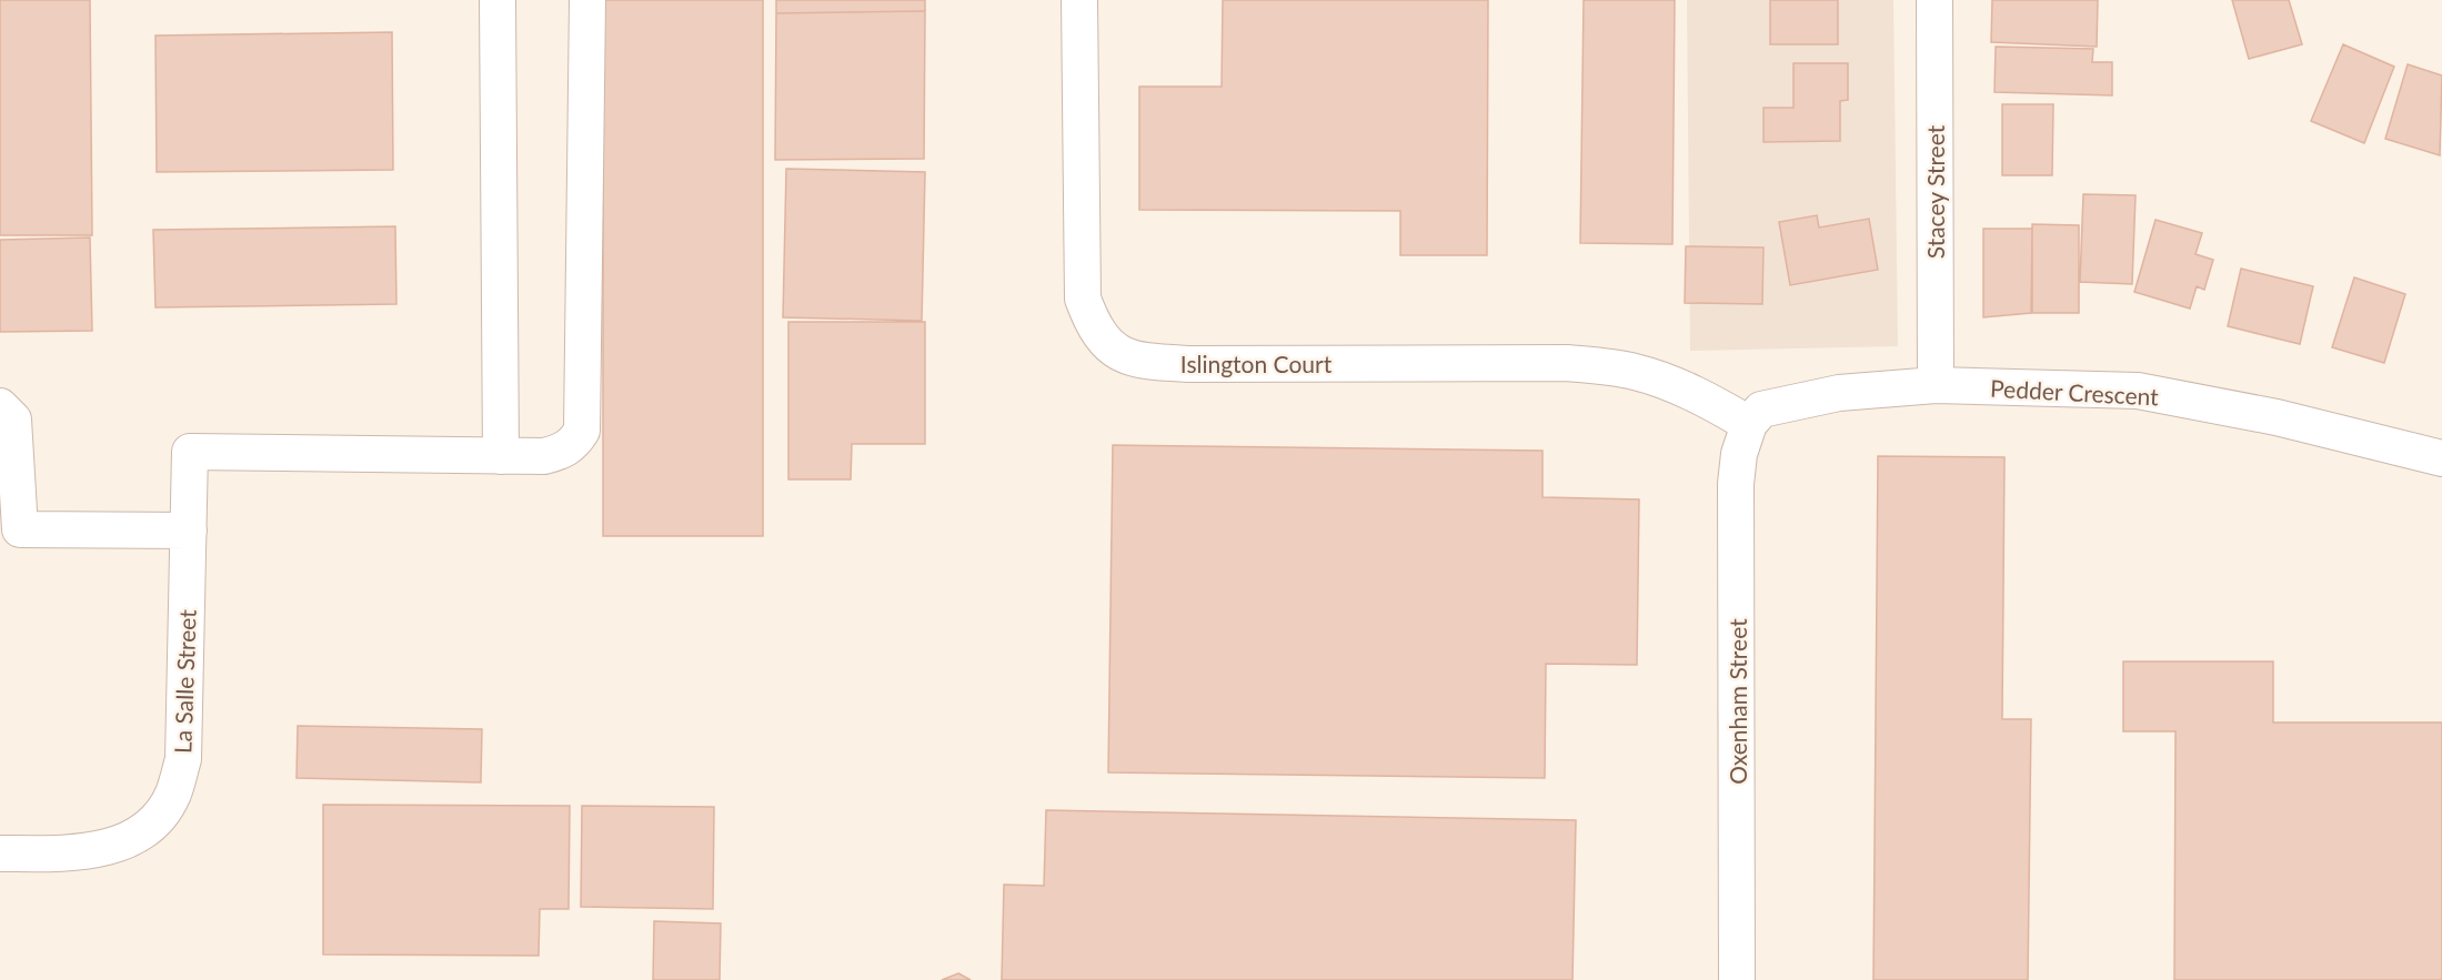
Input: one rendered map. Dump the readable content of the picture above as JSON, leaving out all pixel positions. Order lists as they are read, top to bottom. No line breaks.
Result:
{"streets":{"street":["Stacey Street","Islington Court","Pedder Crescent","La Salle Street","Oxenham Street"]},"crossings":[["Stacey Street","Pedder Crescent"],["Islington Court","Pedder Crescent"],["Islington Court","Oxenham Street"],["Pedder Crescent","Oxenham Street"]]}
